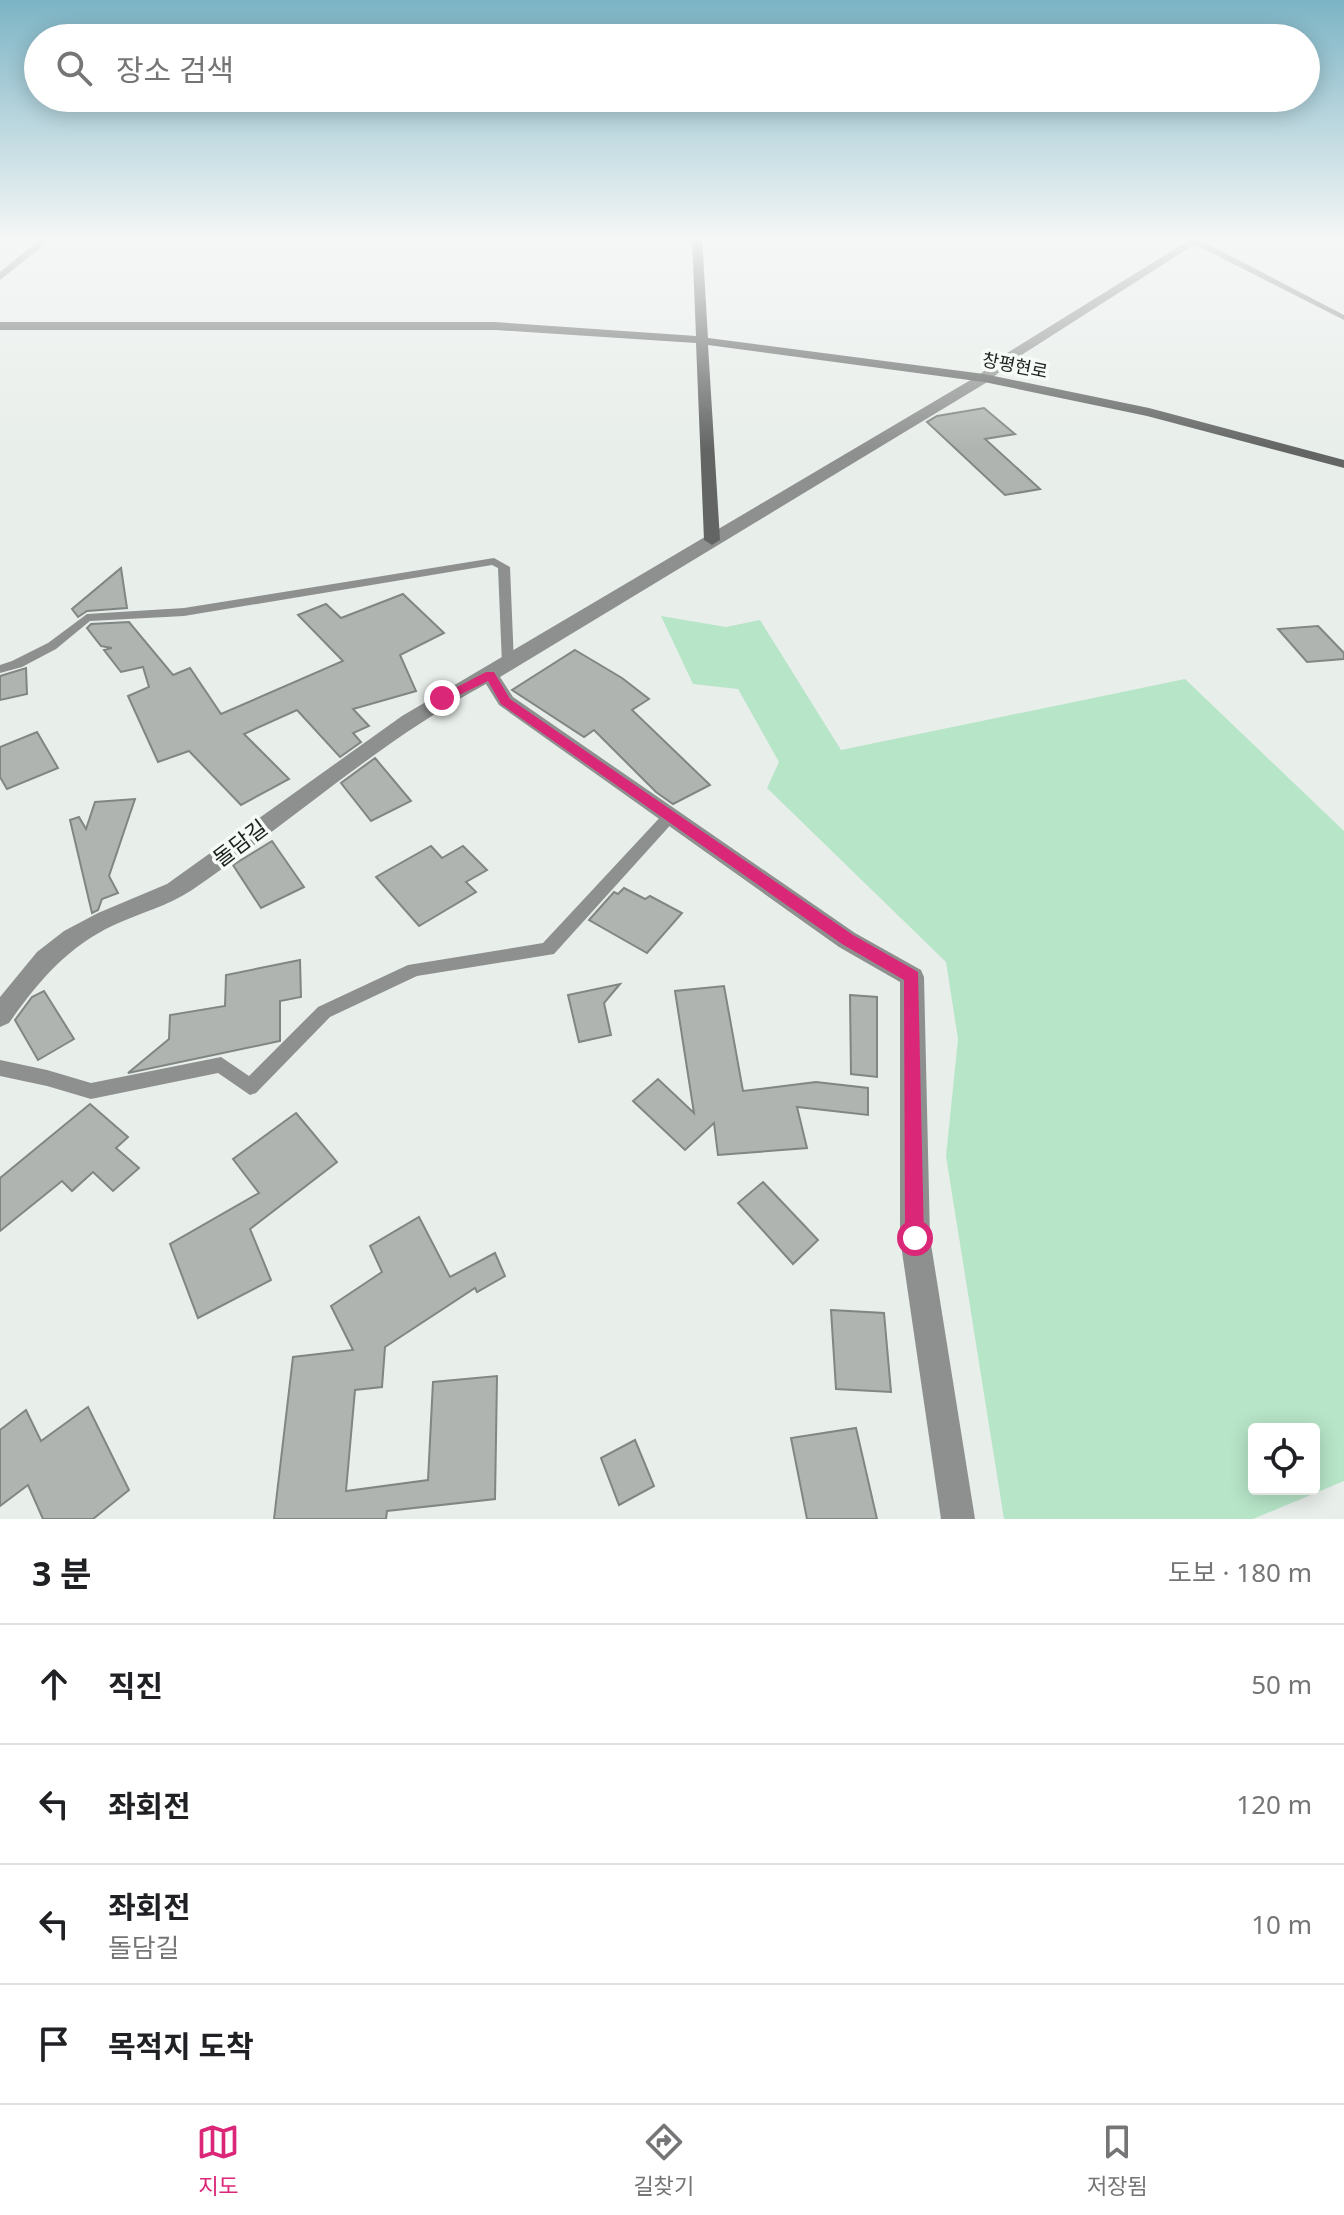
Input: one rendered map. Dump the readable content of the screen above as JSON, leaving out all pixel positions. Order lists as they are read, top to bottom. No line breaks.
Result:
{"streets":{"main road":["창평현로"],"street":["돌담길"]},"crossings":[["창평현로","돌담길"]],"page":{"search":"장소 검색","heading":["3 분","도보 · 180 m"],"list":[["직진","50 m"],["좌회전","120 m"],["좌회전","돌담길","10 m"],"목적지 도착"],"nav":["지도","길찾기","저장됨"]}}
